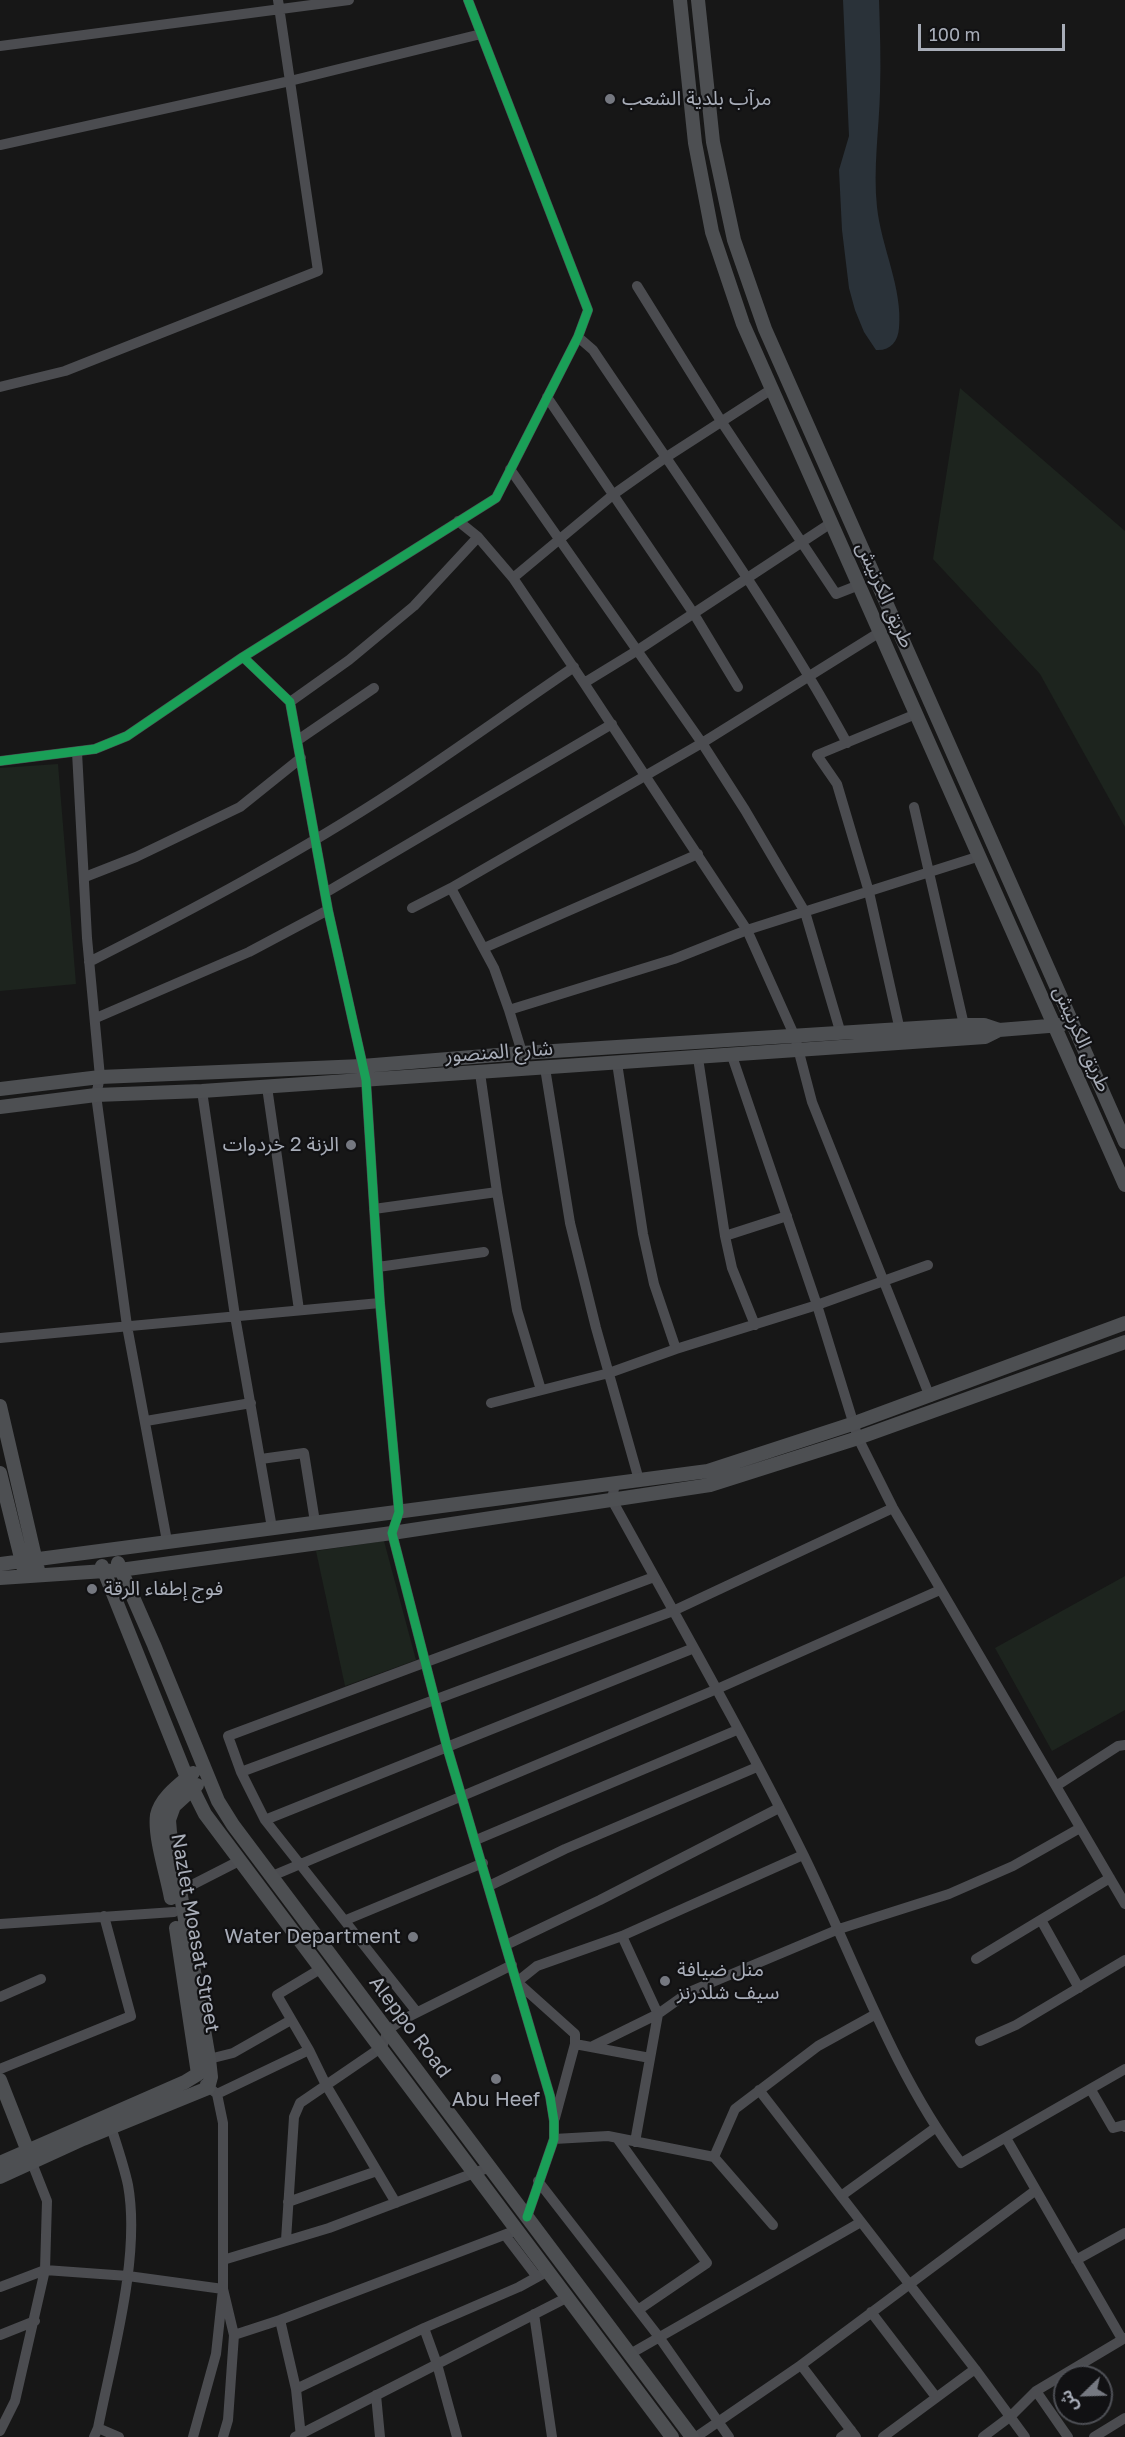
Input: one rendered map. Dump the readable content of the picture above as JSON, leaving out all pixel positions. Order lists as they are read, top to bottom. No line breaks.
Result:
{"streets":{"main road":["طريق الكرنيش","شارع المنصور","Nazlet Moasat Street","Aleppo Road"]},"crossings":[["طريق الكرنيش","شارع المنصور"],["Nazlet Moasat Street","Aleppo Road"]],"places":["مرآب بلدية الشعب","الزنة 2 خردوات","فوج إطفاء الرقة","Water Department","منل ضيافة سيف شلدرنز","Abu Heef"],"scale_bar":"100 m","north":"bottom left"}
